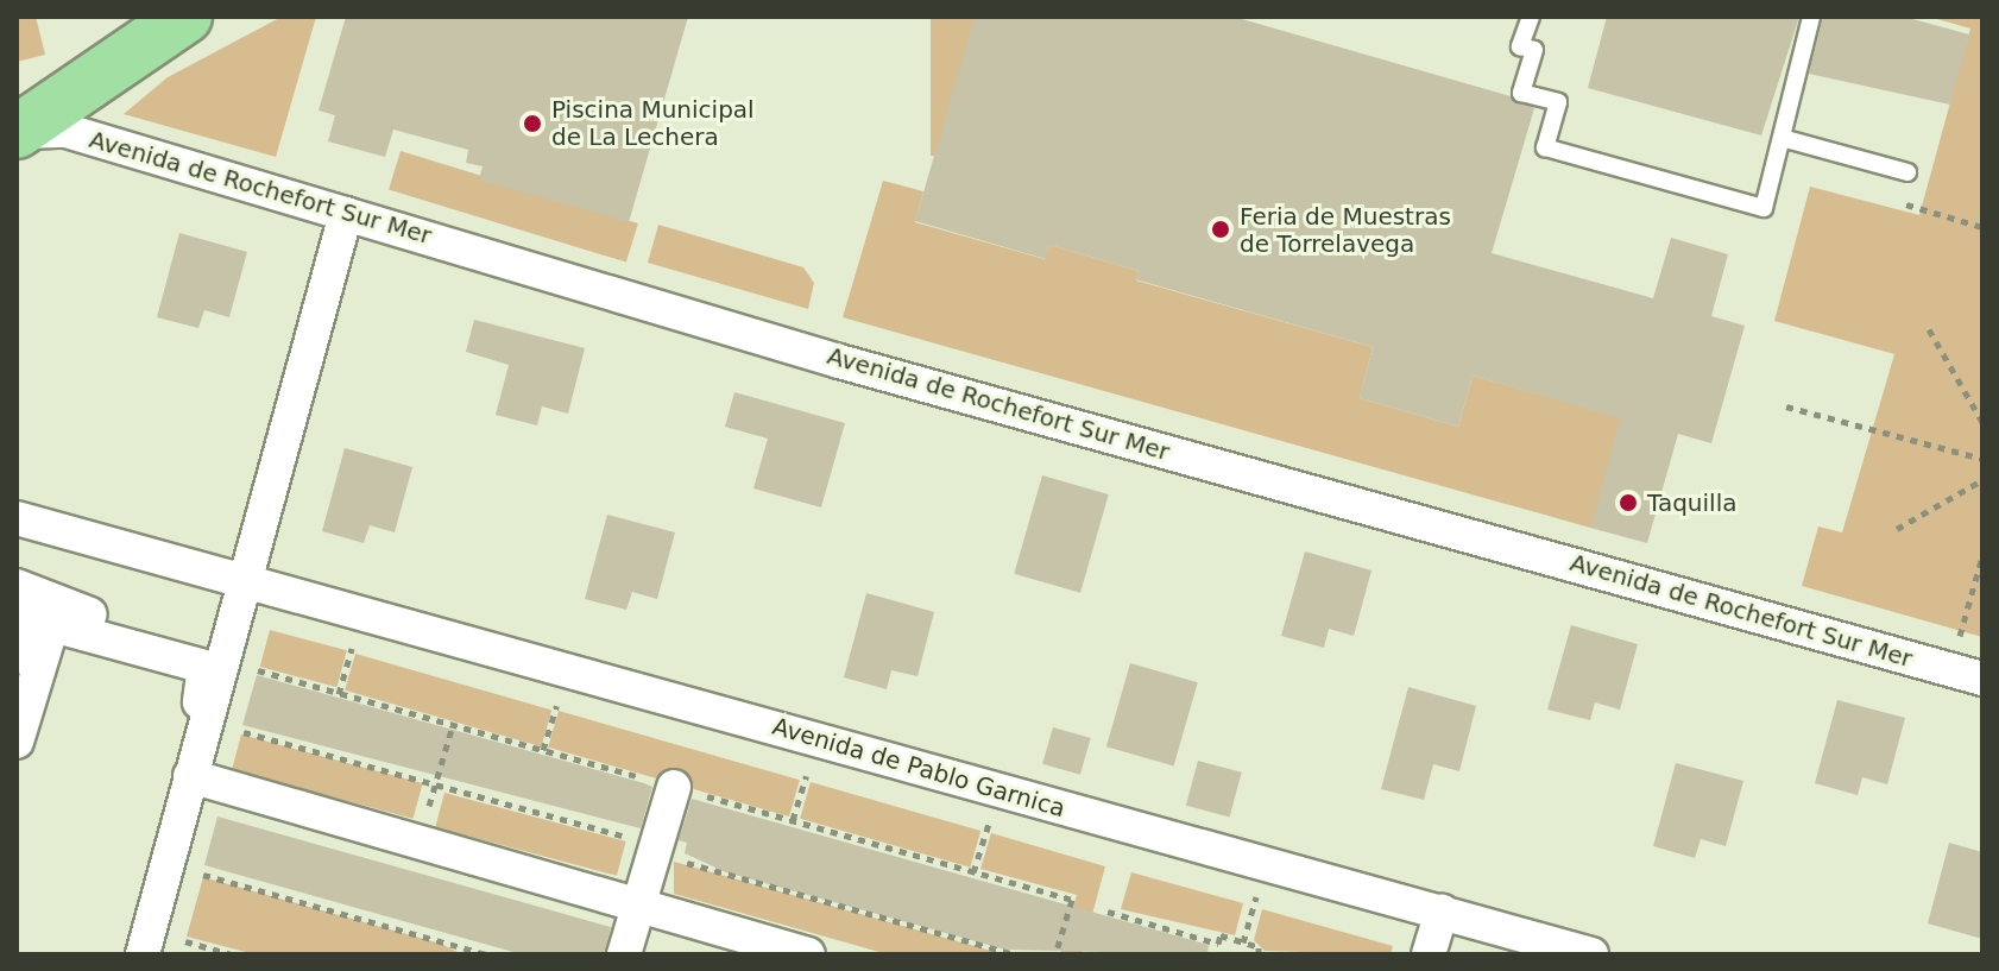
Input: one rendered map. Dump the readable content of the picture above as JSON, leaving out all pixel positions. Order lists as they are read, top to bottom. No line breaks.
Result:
{"streets":{"street":["Avenida de Rochefort Sur Mer","Avenida de Pablo Garnica"]},"places":["Piscina Municipal de La Lechera","Feria de Muestras de Torrelavega","Taquilla"]}
